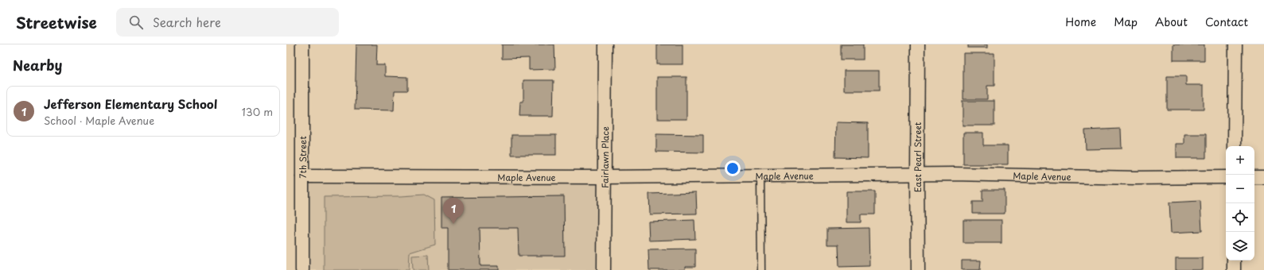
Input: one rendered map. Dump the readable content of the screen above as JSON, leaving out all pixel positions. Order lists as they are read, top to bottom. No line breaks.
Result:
{"streets":{"street":["7th Street","Fairlawn Place","East Pearl Street","Maple Avenue"]},"crossings":[["7th Street","Maple Avenue"],["Fairlawn Place","Maple Avenue"],["East Pearl Street","Maple Avenue"]],"page":{"header":"Streetwise","search":"Search here","nav":["Home","Map","About","Contact"],"heading":"Nearby","list":[{"mark":"1","name":"Jefferson Elementary School","note":"School · Maple Avenue","value":"130 m"}],"map_buttons":["+","−"],"pins":"1"}}
